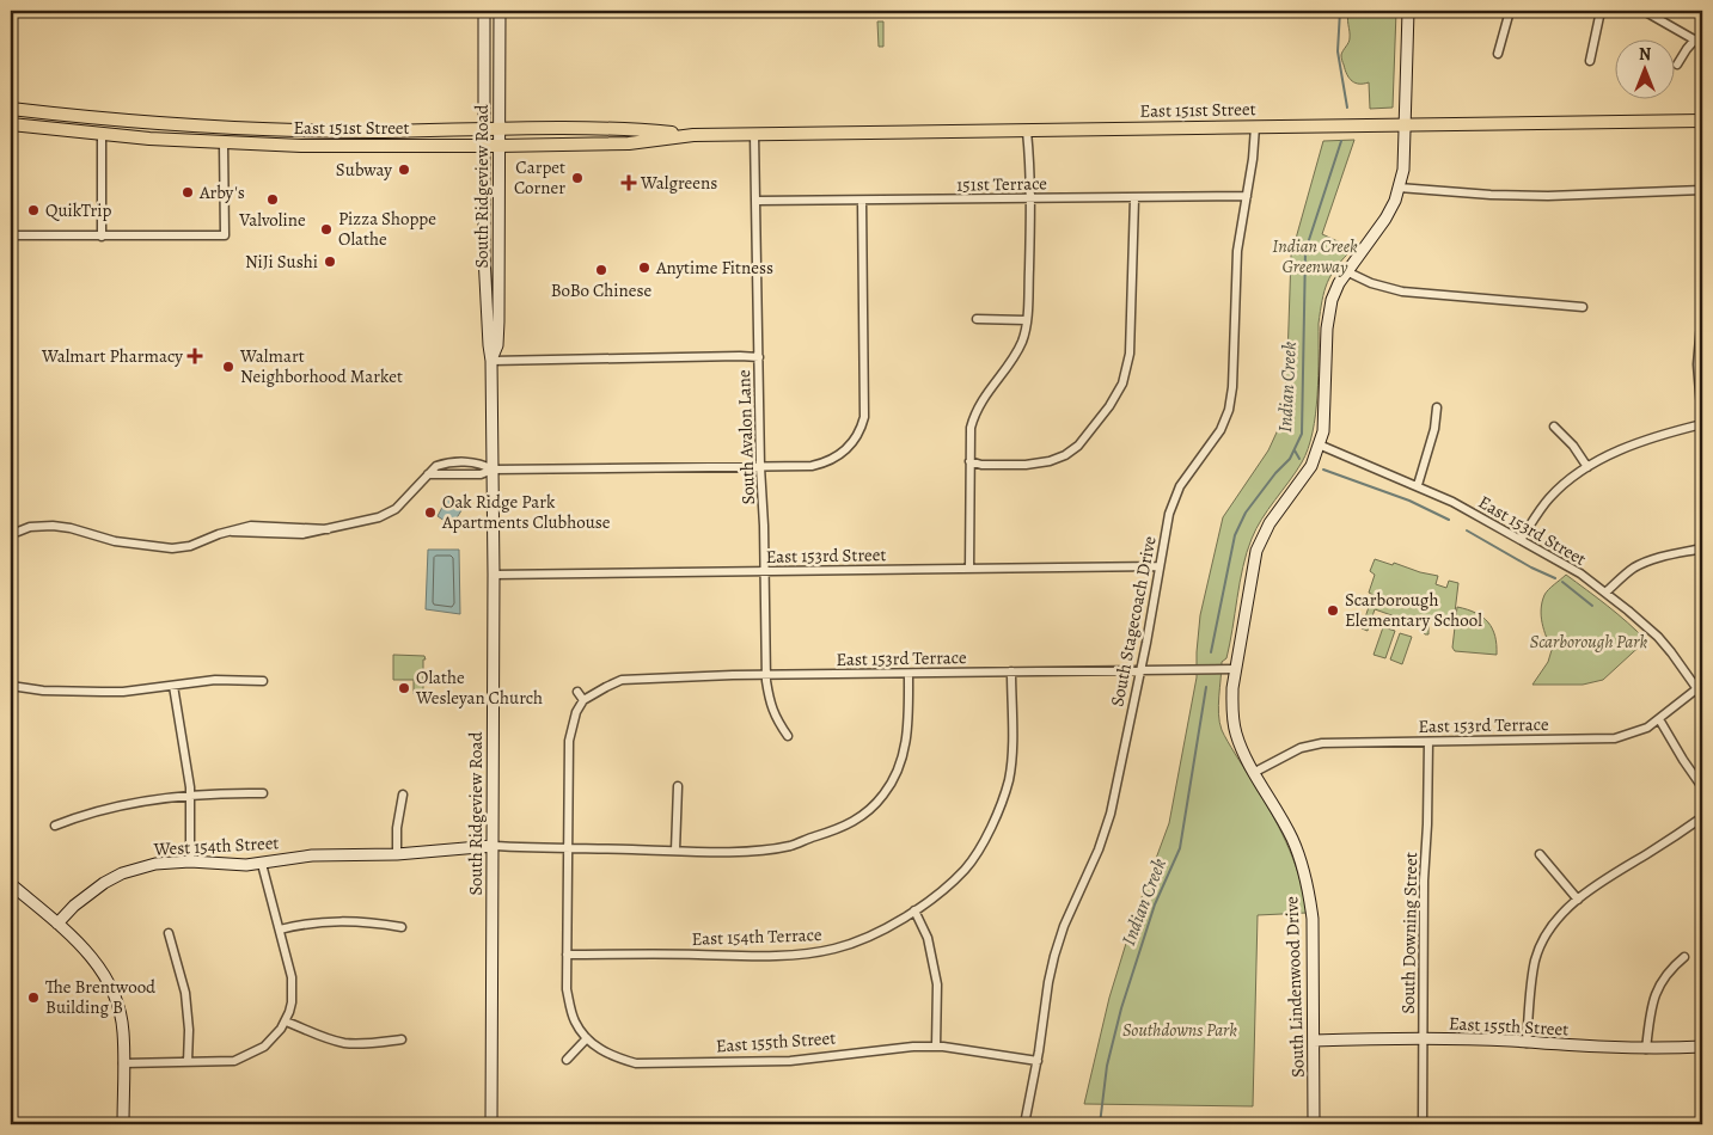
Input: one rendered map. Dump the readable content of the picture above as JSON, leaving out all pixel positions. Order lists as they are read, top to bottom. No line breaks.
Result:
{"streets":{"main road":["East 151st Street"],"street":["151st Terrace","South Ridgeview Road","South Avalon Lane","East 153rd Street","South Stagecoach Drive","East 153rd Terrace","West 154th Street","South Downing Street","East 154th Terrace","South Lindenwood Drive","East 155th Street"]},"crossings":[["East 151st Street","South Ridgeview Road"],["East 151st Street","South Avalon Lane"],["East 151st Street","South Stagecoach Drive"],["East 151st Street","South Lindenwood Drive"],["151st Terrace","South Avalon Lane"],["151st Terrace","South Stagecoach Drive"],["South Ridgeview Road","East 153rd Street"],["South Ridgeview Road","West 154th Street"],["South Avalon Lane","East 153rd Street"],["South Avalon Lane","East 153rd Terrace"],["East 153rd Street","South Stagecoach Drive"],["East 153rd Street","East 153rd Terrace"],["East 153rd Street","South Lindenwood Drive"],["South Stagecoach Drive","East 153rd Terrace"],["South Stagecoach Drive","East 155th Street"],["East 153rd Terrace","South Downing Street"],["East 153rd Terrace","East 154th Terrace"],["East 153rd Terrace","South Lindenwood Drive"],["South Downing Street","East 155th Street"],["South Lindenwood Drive","East 155th Street"]],"water":["Indian Creek"],"parks":["Indian Creek Greenway","Scarborough Park","Southdowns Park"],"places":{"other":["Subway","Carpet Corner","Arby's","Valvoline","QuikTrip","Pizza Shoppe Olathe","NiJi Sushi","Anytime Fitness","BoBo Chinese","Walmart Neighborhood Market","Oak Ridge Park Apartments Clubhouse","Scarborough Elementary School","Olathe Wesleyan Church","The Brentwood Building B"],"health":["Walgreens","Walmart Pharmacy"]},"north":"top"}
